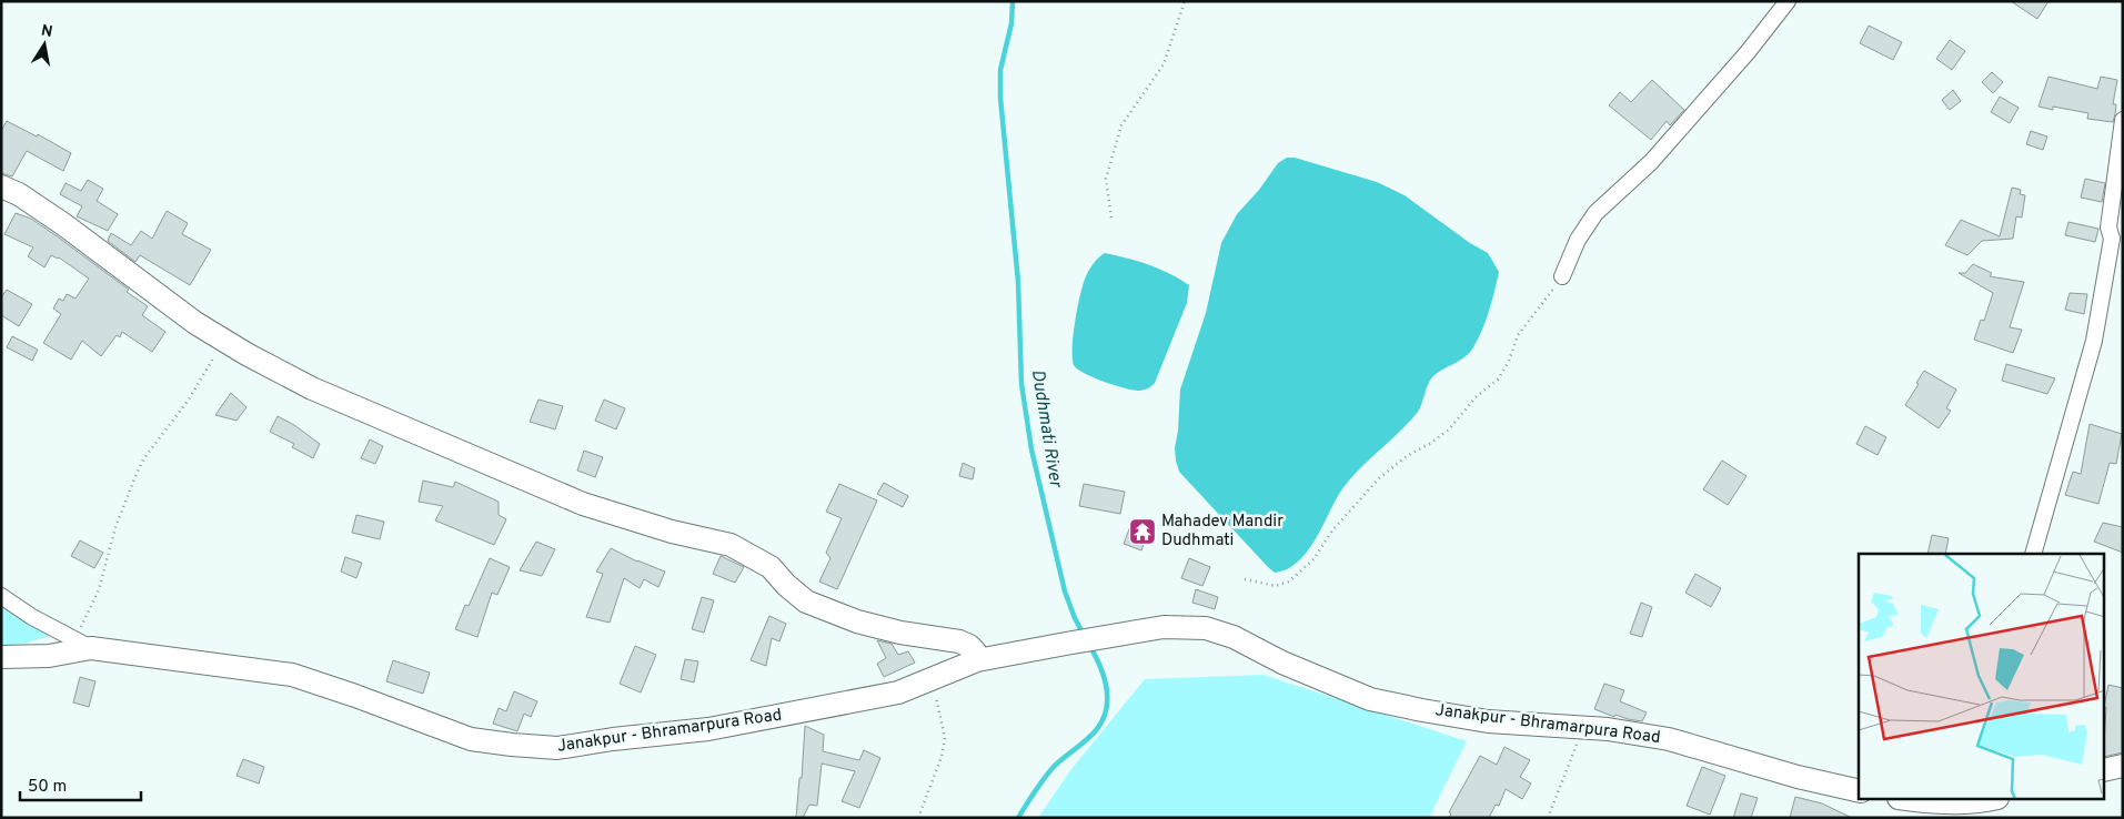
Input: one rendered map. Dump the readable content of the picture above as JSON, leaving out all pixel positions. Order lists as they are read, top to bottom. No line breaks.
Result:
{"streets":{"street":["Janakpur - Bhramarpura Road"]},"water":["Dudhmati River"],"places":{"temple":["Mahadev Mandir Dudhmati"]},"scale_bar":"50 m","north":"top"}
